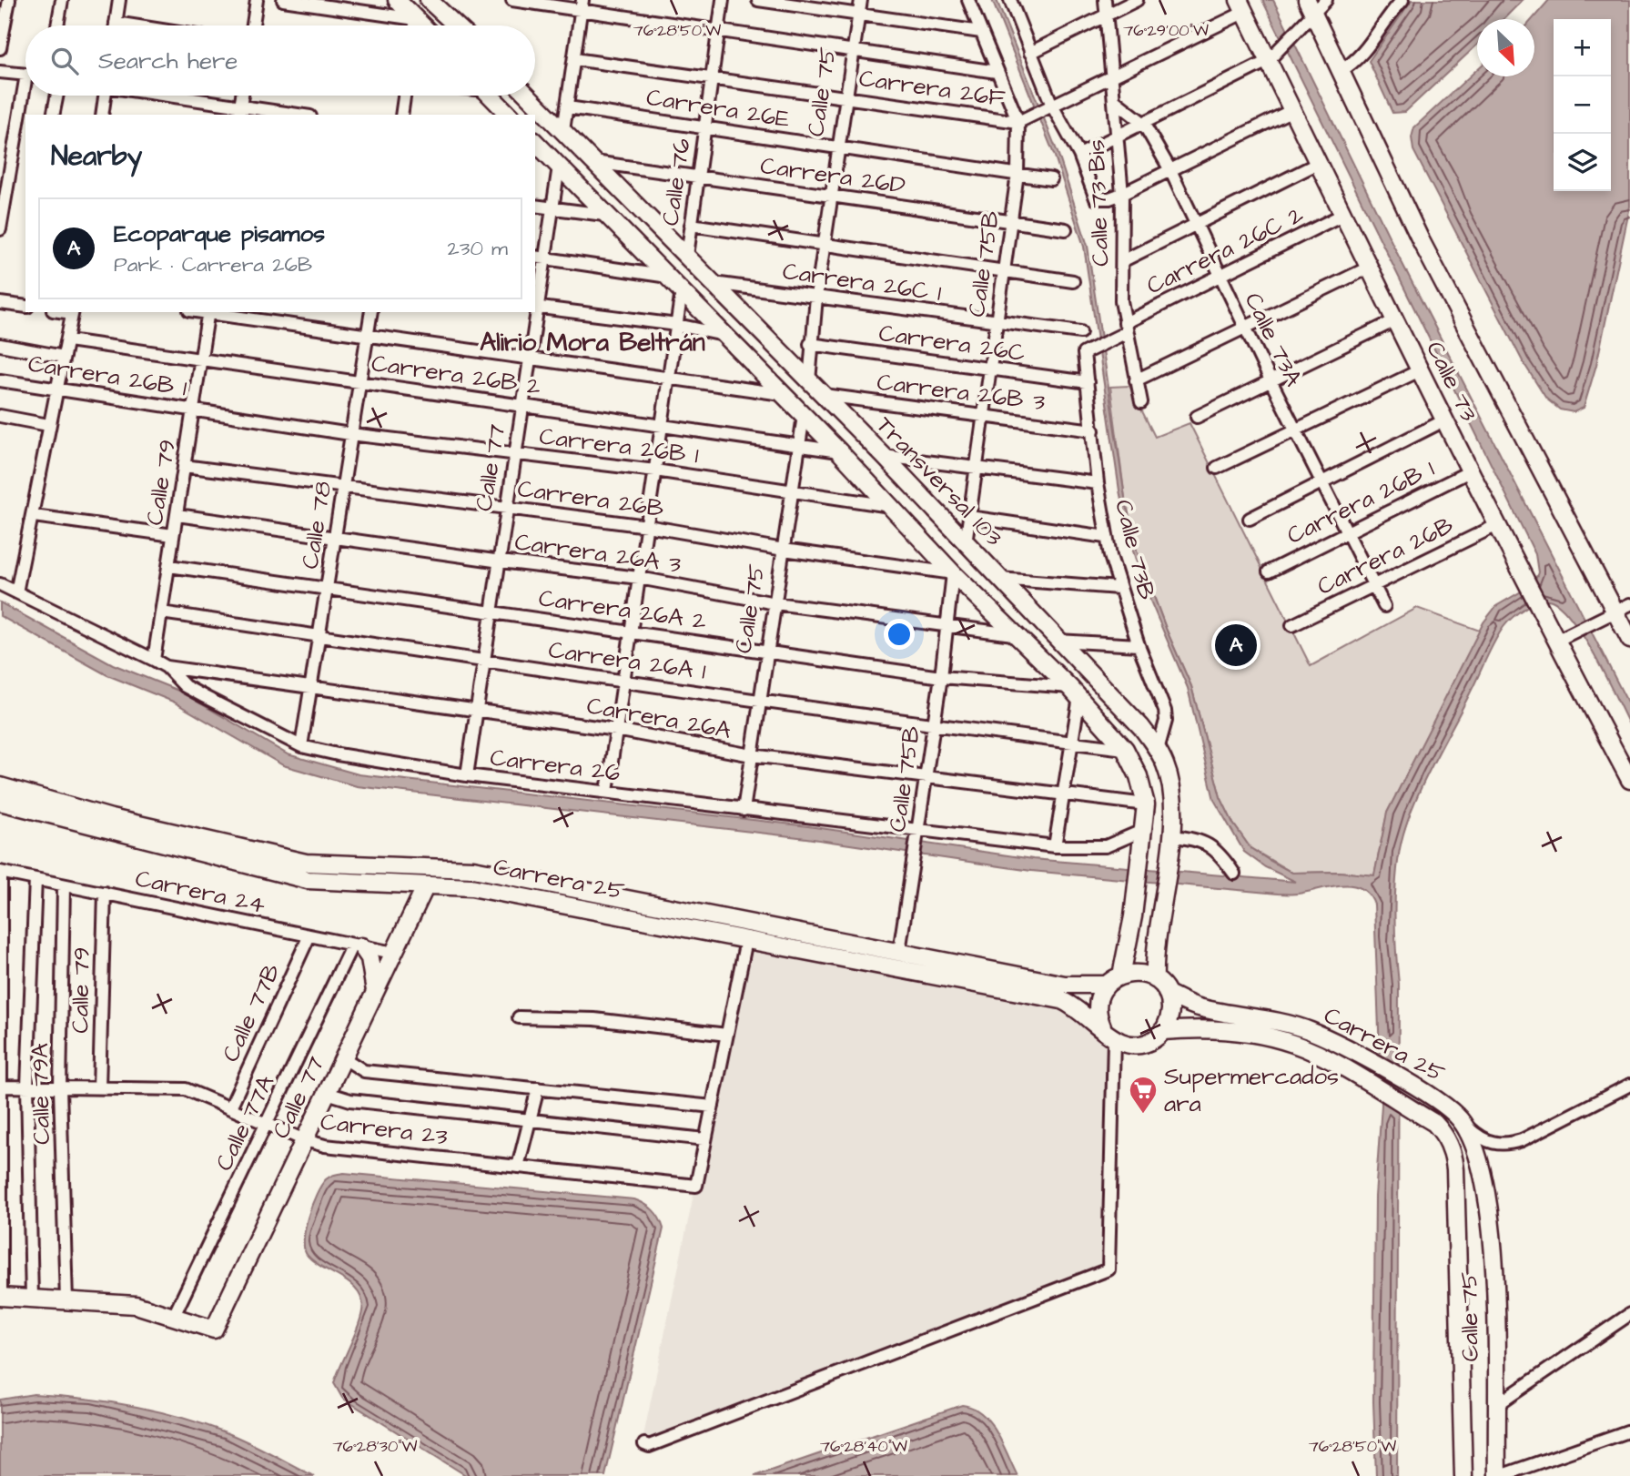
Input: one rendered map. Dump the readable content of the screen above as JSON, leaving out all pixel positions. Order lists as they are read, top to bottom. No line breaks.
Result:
{"streets":{"main road":["Calle 75","Calle 73","Calle 77","Transversal 103","Carrera 25"],"street":["Carrera 26F","Carrera 26E","Carrera 26D","Calle 76","Calle 73 Bis","Carrera 26C 2","Calle 75B","Carrera 26C 1","Calle 73A","Carrera 26C","Carrera 26B 2","Carrera 26B 1","Carrera 26B 3","Calle 79","Carrera 26B","Calle 78","Calle 73B","Carrera 26A 3","Carrera 26A 2","Carrera 26A 1","Carrera 26A","Carrera 26","Carrera 24","Calle 77B","Calle 79A","Calle 77A","Carrera 23"]},"crossings":[["Carrera 26F","Calle 75"],["Carrera 26F","Calle 76"],["Carrera 26F","Calle 75B"],["Calle 75","Carrera 26E"],["Calle 75","Carrera 26D"],["Calle 75","Carrera 26C 1"],["Calle 75","Carrera 26C"],["Calle 75","Carrera 26B 2"],["Calle 75","Carrera 26B 1"],["Calle 75","Transversal 103"],["Calle 75","Carrera 26B"],["Calle 75","Carrera 26A 3"],["Calle 75","Carrera 26A 2"],["Calle 75","Carrera 26A 1"],["Calle 75","Carrera 26A"],["Calle 75","Carrera 26"],["Calle 75","Carrera 25"],["Carrera 26E","Calle 76"],["Carrera 26E","Calle 75B"],["Carrera 26D","Calle 76"],["Carrera 26D","Calle 75B"],["Carrera 26D","Transversal 103"],["Calle 76","Transversal 103"],["Calle 73 Bis","Carrera 26C 2"],["Calle 73 Bis","Calle 73A"],["Carrera 26C 2","Calle 73A"],["Carrera 26C 2","Calle 73"],["Carrera 26C 2","Calle 73B"],["Calle 75B","Carrera 26C 1"],["Calle 75B","Carrera 26C"],["Calle 75B","Carrera 26B 3"],["Calle 75B","Transversal 103"],["Calle 75B","Carrera 26B"],["Calle 75B","Carrera 26A 3"],["Calle 75B","Carrera 26A 2"],["Calle 75B","Carrera 26A 1"],["Calle 75B","Carrera 26A"],["Calle 75B","Carrera 26"],["Calle 75B","Carrera 25"],["Carrera 26C 1","Transversal 103"],["Calle 73A","Carrera 26B 1"],["Calle 73A","Carrera 26B"],["Carrera 26C","Calle 73B"],["Carrera 26B 2","Calle 77"],["Carrera 26B 2","Calle 79"],["Carrera 26B 2","Calle 78"],["Carrera 26B 1","Calle 73"],["Carrera 26B 1","Calle 77"],["Carrera 26B 1","Calle 79"],["Carrera 26B 1","Calle 78"],["Calle 73","Carrera 26B"],["Carrera 26B 3","Transversal 103"],["Carrera 26B 3","Calle 73B"],["Calle 77","Carrera 26B"],["Calle 77","Carrera 26A 3"],["Calle 77","Carrera 26A 2"],["Calle 77","Carrera 26A 1"],["Calle 77","Carrera 26A"],["Calle 77","Carrera 26"],["Calle 77","Carrera 25"],["Calle 77","Carrera 24"],["Calle 77","Calle 77A"],["Calle 77","Carrera 23"],["Transversal 103","Calle 73B"],["Transversal 103","Carrera 25"],["Calle 79","Carrera 26B"],["Calle 79","Carrera 26A 3"],["Calle 79","Carrera 26A 2"],["Calle 79","Carrera 26A 1"],["Calle 79","Carrera 26"],["Calle 79","Carrera 24"],["Calle 79","Carrera 23"],["Carrera 26B","Calle 78"],["Calle 78","Carrera 26A 3"],["Calle 78","Carrera 26A 2"],["Calle 78","Carrera 26A 1"],["Calle 78","Carrera 26A"],["Calle 78","Carrera 26"],["Carrera 26A","Carrera 26"],["Carrera 24","Calle 77B"],["Carrera 24","Calle 79A"],["Carrera 24","Calle 77A"],["Calle 77B","Carrera 23"],["Calle 79A","Carrera 23"],["Calle 77A","Carrera 23"]],"districts":["Alirio Mora Beltrán"],"places":{"supermarket":["Supermercados ara"]},"north":"bottom right","page":{"map_buttons":["+","−"],"search":"Search here","heading":"Nearby","list":[{"mark":"A","name":"Ecoparque pisamos","note":"Park · Carrera 26B","value":"230 m"}],"pins":"A"},"coordinates":["76°28'50\"W","76°29'00\"W","76°28'30\"W","76°28'40\"W"]}
